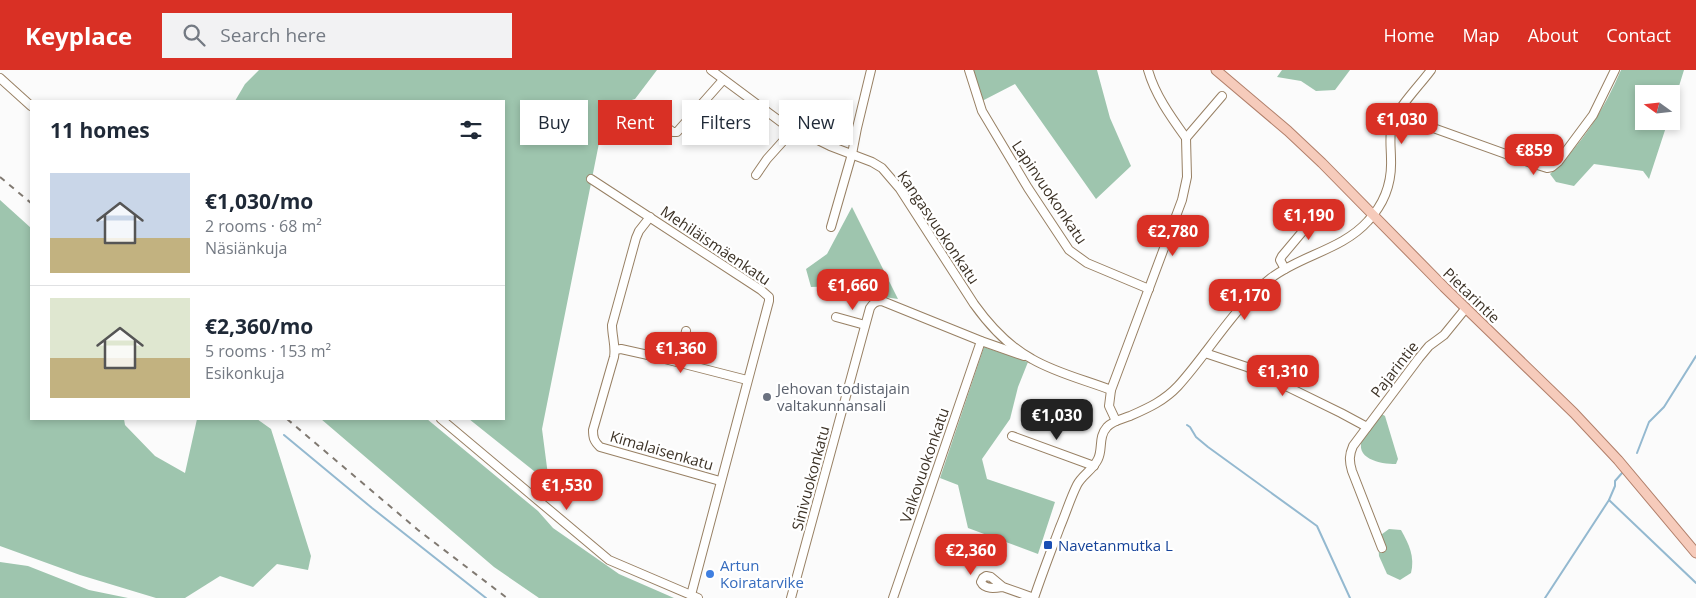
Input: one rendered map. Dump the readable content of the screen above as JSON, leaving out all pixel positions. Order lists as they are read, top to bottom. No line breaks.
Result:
{"streets":{"main road":["Pietarintie"],"street":["Lapinvuokonkatu","Kangasvuokonkatu","Mehiläismäenkatu","Pajarintie","Kimalaisenkatu","Valkovuokonkatu","Sinivuokonkatu"]},"crossings":[["Mehiläismäenkatu","Kimalaisenkatu"],["Pietarintie","Pajarintie"],["Valkovuokonkatu","Sinivuokonkatu"]],"places":{"other":["Jehovan todistajain valtakunnansali","Artun Koiratarvike"],"transit":["Navetanmutka L"]},"north":"left","page":{"header":"Keyplace","search":"Search here","nav":["Home","Map","About","Contact"],"chip":["Buy","Rent","Filters","New"],"heading":"11 homes","price":["€1,030","€859","€1,190","€2,780","€1,660","€1,170","€1,360","€1,310","€1,030","€1,530","€2,360"],"list":[{"name":"€1,030/mo","note":"2 rooms · 68 m² · Näsiänkuja"},{"name":"€2,360/mo","note":"5 rooms · 153 m² · Esikonkuja"}]}}
